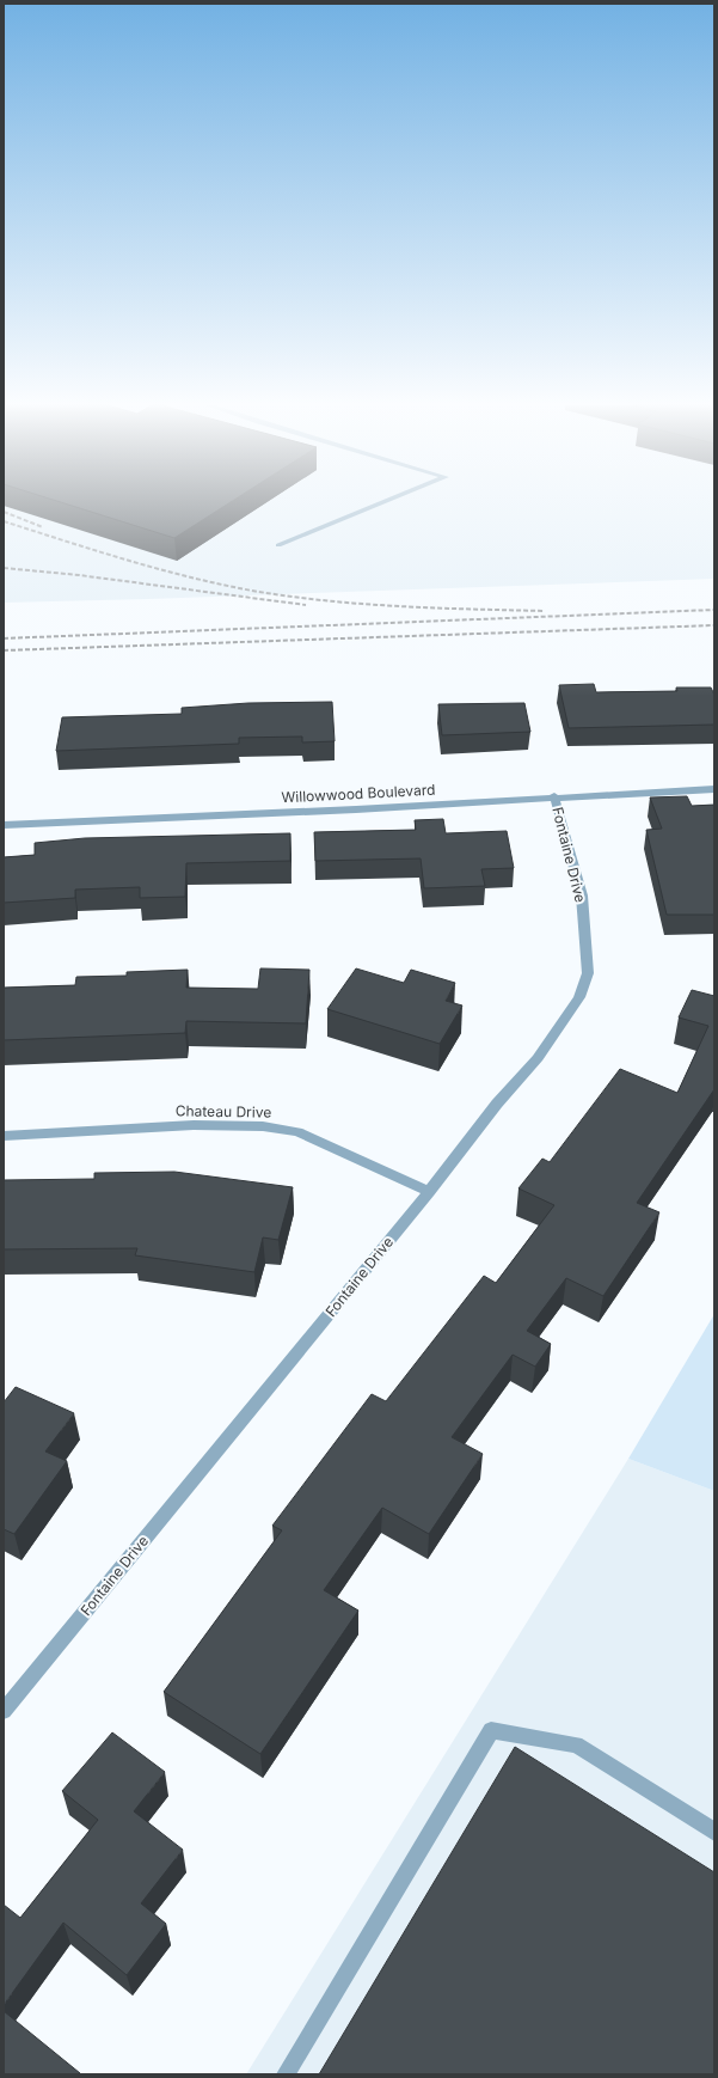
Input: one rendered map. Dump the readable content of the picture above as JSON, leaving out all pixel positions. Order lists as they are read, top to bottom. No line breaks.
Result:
{"streets":{"street":["Willowwood Boulevard","Fontaine Drive","Chateau Drive"]},"crossings":[["Willowwood Boulevard","Fontaine Drive"],["Fontaine Drive","Chateau Drive"]]}
